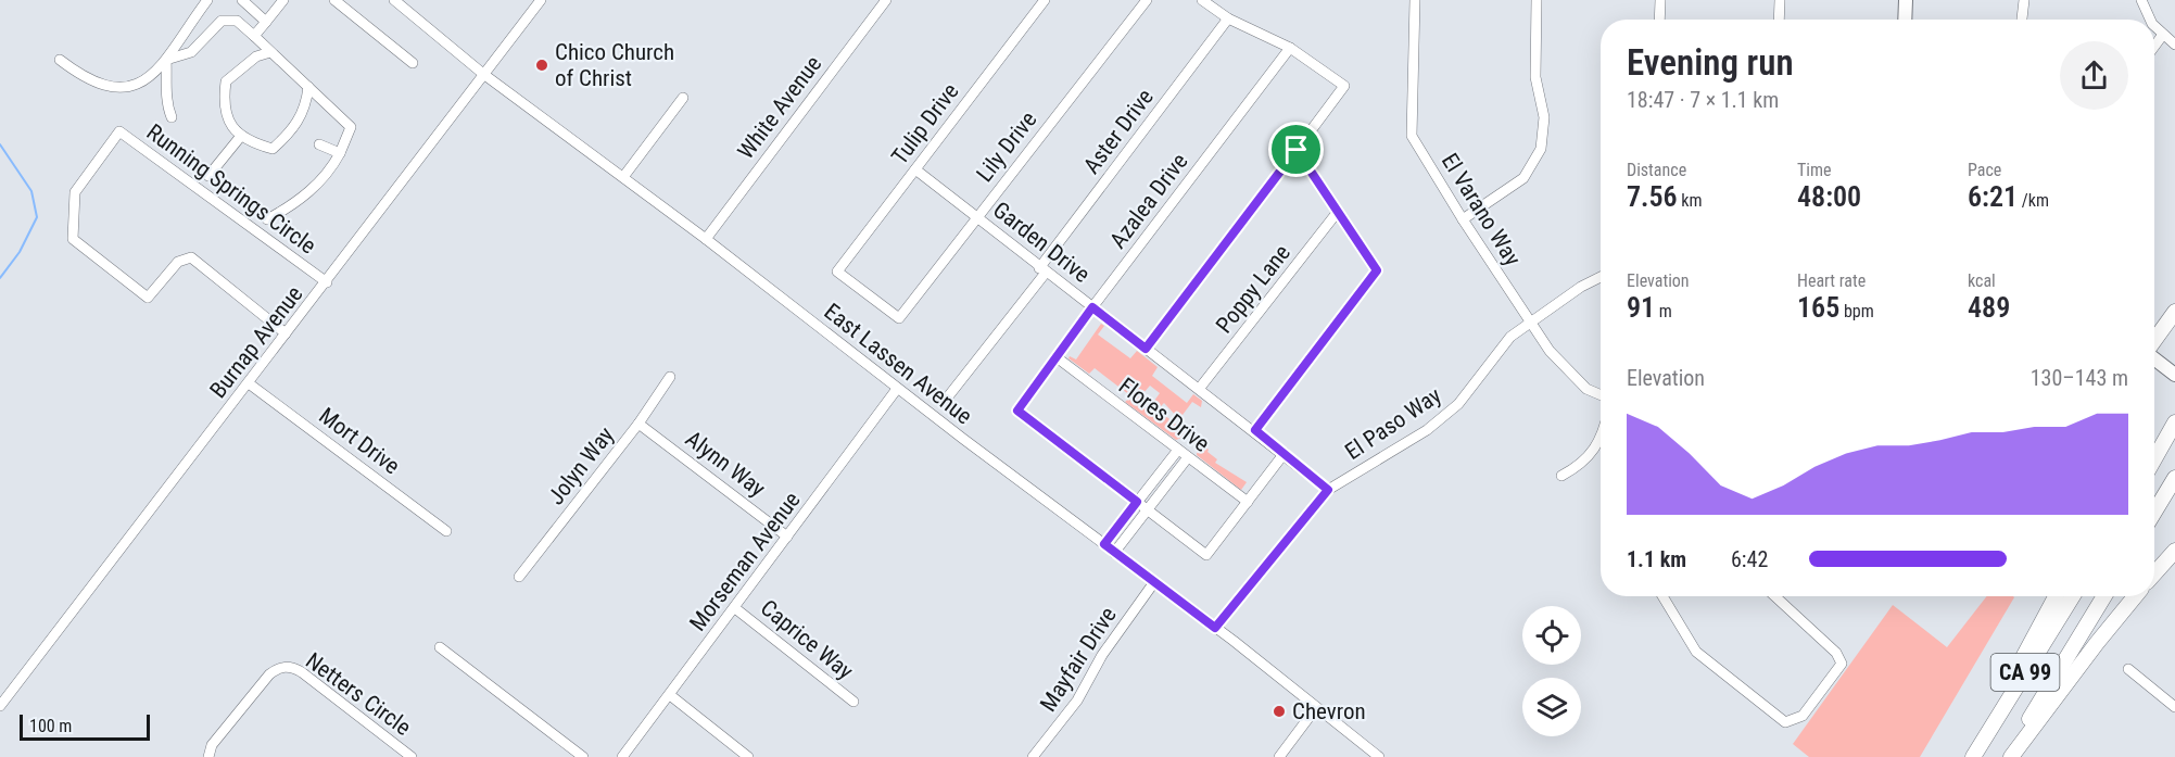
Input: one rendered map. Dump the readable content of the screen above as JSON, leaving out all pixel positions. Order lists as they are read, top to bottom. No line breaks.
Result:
{"streets":{"highway":["CA 99"],"street":["White Avenue","Tulip Drive","Aster Drive","Lily Drive","Running Springs Circle","Azalea Drive","El Varano Way","Garden Drive","Poppy Lane","Burnap Avenue","East Lassen Avenue","Flores Drive","El Paso Way","Mort Drive","Alynn Way","Jolyn Way","Morseman Avenue","Caprice Way","Mayfair Drive","Netters Circle"]},"crossings":[["White Avenue","East Lassen Avenue"],["Tulip Drive","Lily Drive"],["Tulip Drive","Garden Drive"],["Aster Drive","Garden Drive"],["Lily Drive","Garden Drive"],["Running Springs Circle","Burnap Avenue"],["Azalea Drive","Garden Drive"],["Azalea Drive","Flores Drive"],["El Varano Way","El Paso Way"],["Garden Drive","Poppy Lane"],["Garden Drive","El Paso Way"],["Burnap Avenue","East Lassen Avenue"],["Burnap Avenue","Mort Drive"],["East Lassen Avenue","El Paso Way"],["East Lassen Avenue","Morseman Avenue"],["East Lassen Avenue","Mayfair Drive"],["Alynn Way","Jolyn Way"],["Alynn Way","Morseman Avenue"],["Morseman Avenue","Caprice Way"]],"places":["Chico Church of Christ","Chevron"],"scale_bar":"100 m","page":{"heading":["Evening run","18:47 · 7 × 1.1 km"],"stats":[["Distance","7.56 km"],["Time","48:00"],["Pace","6:21 /km"],["Elevation","91 m"],["Heart rate","165 bpm"],["kcal","489"]],"chart":["Elevation","130–143 m"],"list":[{"name":"1.1 km","note":"6:42"}],"scale":"100 m"}}
